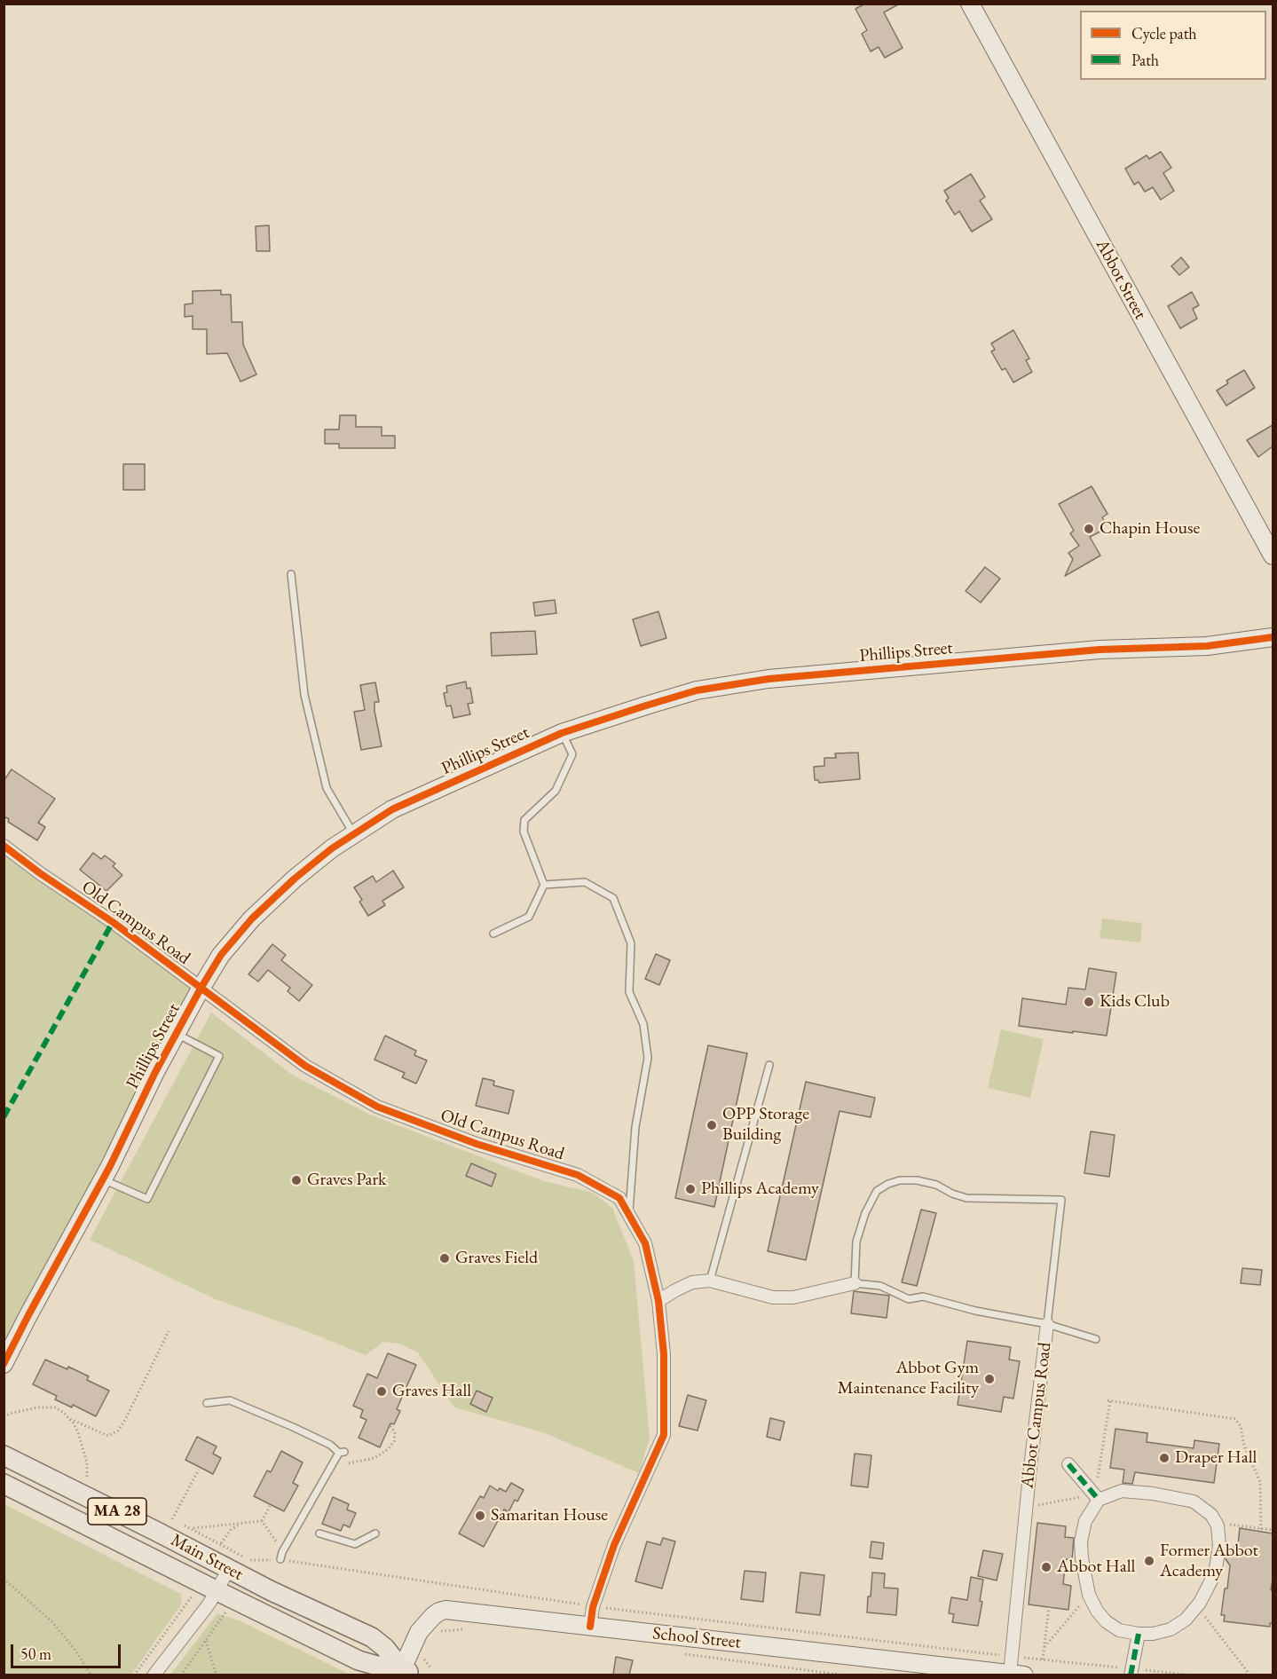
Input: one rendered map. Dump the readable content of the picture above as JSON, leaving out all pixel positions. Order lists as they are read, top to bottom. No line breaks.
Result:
{"streets":{"main road":["MA 28","Main Street"],"street":["Abbot Street","Phillips Street","Old Campus Road","Abbot Campus Road","School Street"]},"crossings":[["Phillips Street","Old Campus Road"],["Old Campus Road","Abbot Campus Road"],["Old Campus Road","School Street"],["Abbot Campus Road","School Street"],["Main Street","School Street"]],"places":["Chapin House","Kids Club","OPP Storage Building","Graves Park","Phillips Academy","Graves Field","Abbot Gym Maintenance Facility","Graves Hall","Draper Hall","Samaritan House","Former Abbot Academy","Abbot Hall"],"legend":["Cycle path","Path"],"scale_bar":"50 m"}
